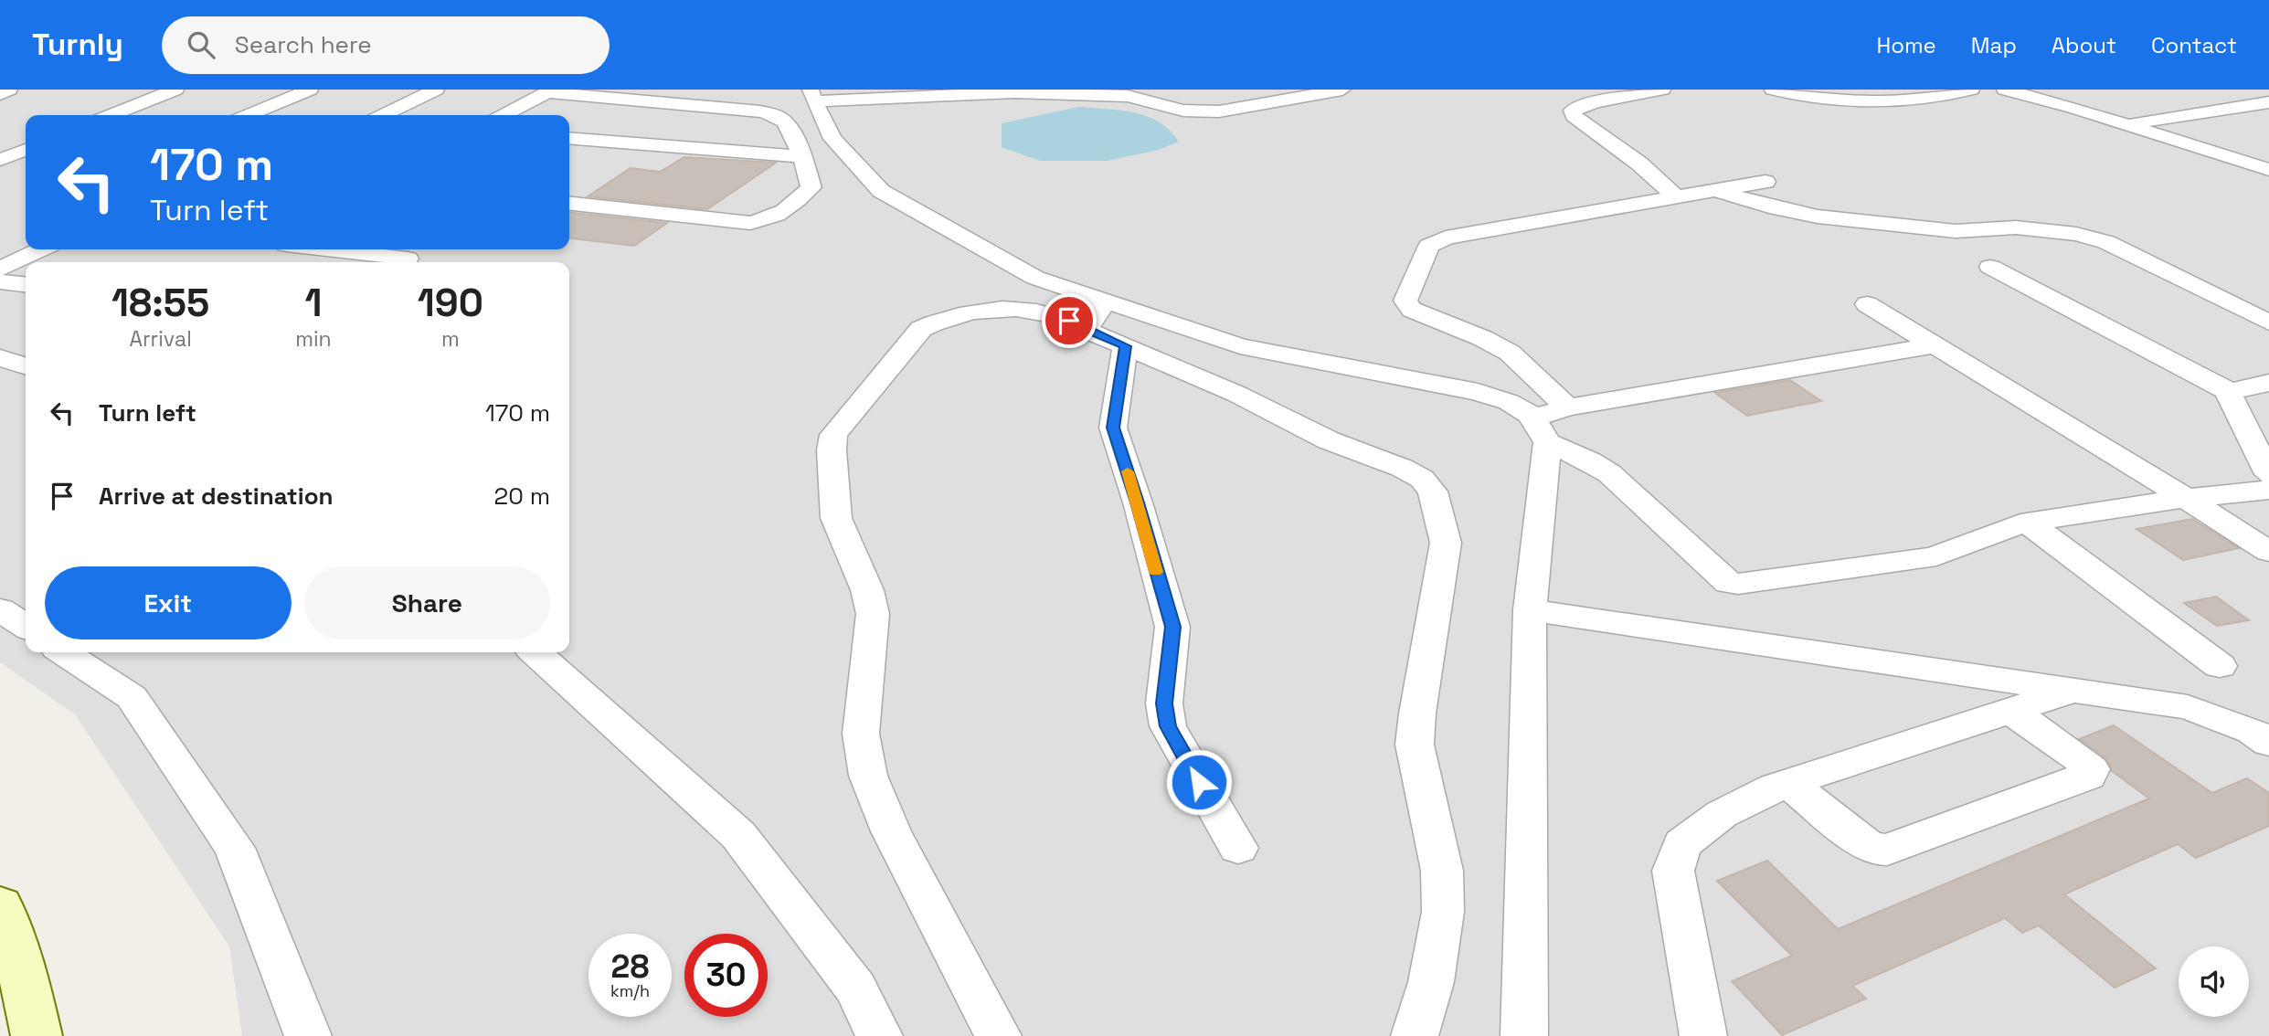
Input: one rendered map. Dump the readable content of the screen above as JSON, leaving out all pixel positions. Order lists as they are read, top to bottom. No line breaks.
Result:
{"page":{"header":"Turnly","search":"Search here","nav":["Home","Map","About","Contact"],"turn":["170 m","Turn left"],"eta":["18:55","Arrival","1","min","190","m"],"list":[{"name":"Turn left","value":"170 m"},{"name":"Arrive at destination","value":"20 m"}],"buttons":["Exit","Share"],"speed":"28 km/h","limit":"30"}}
